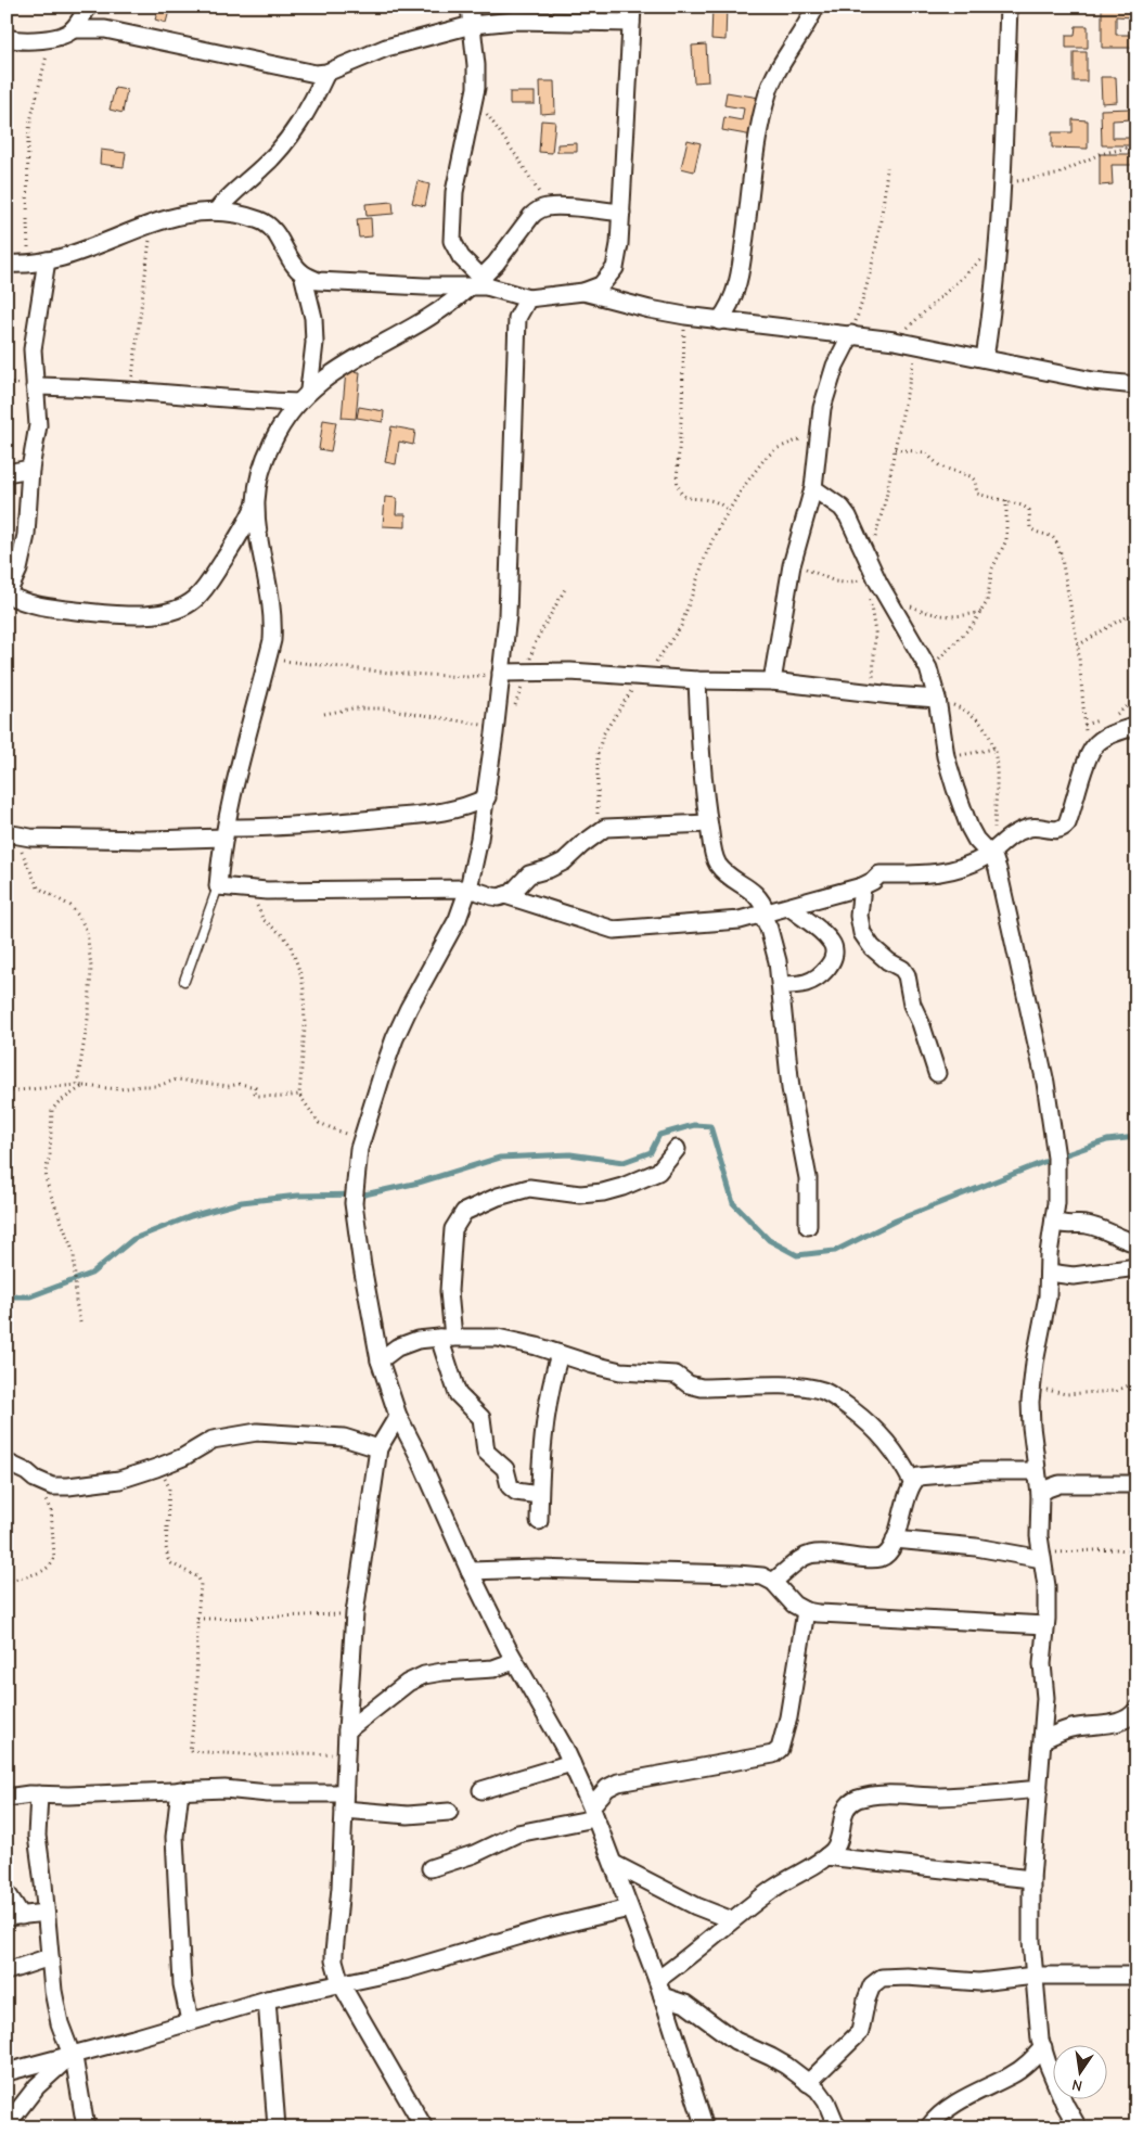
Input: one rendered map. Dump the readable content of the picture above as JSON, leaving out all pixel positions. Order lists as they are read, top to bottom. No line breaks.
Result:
{"north":"bottom"}
